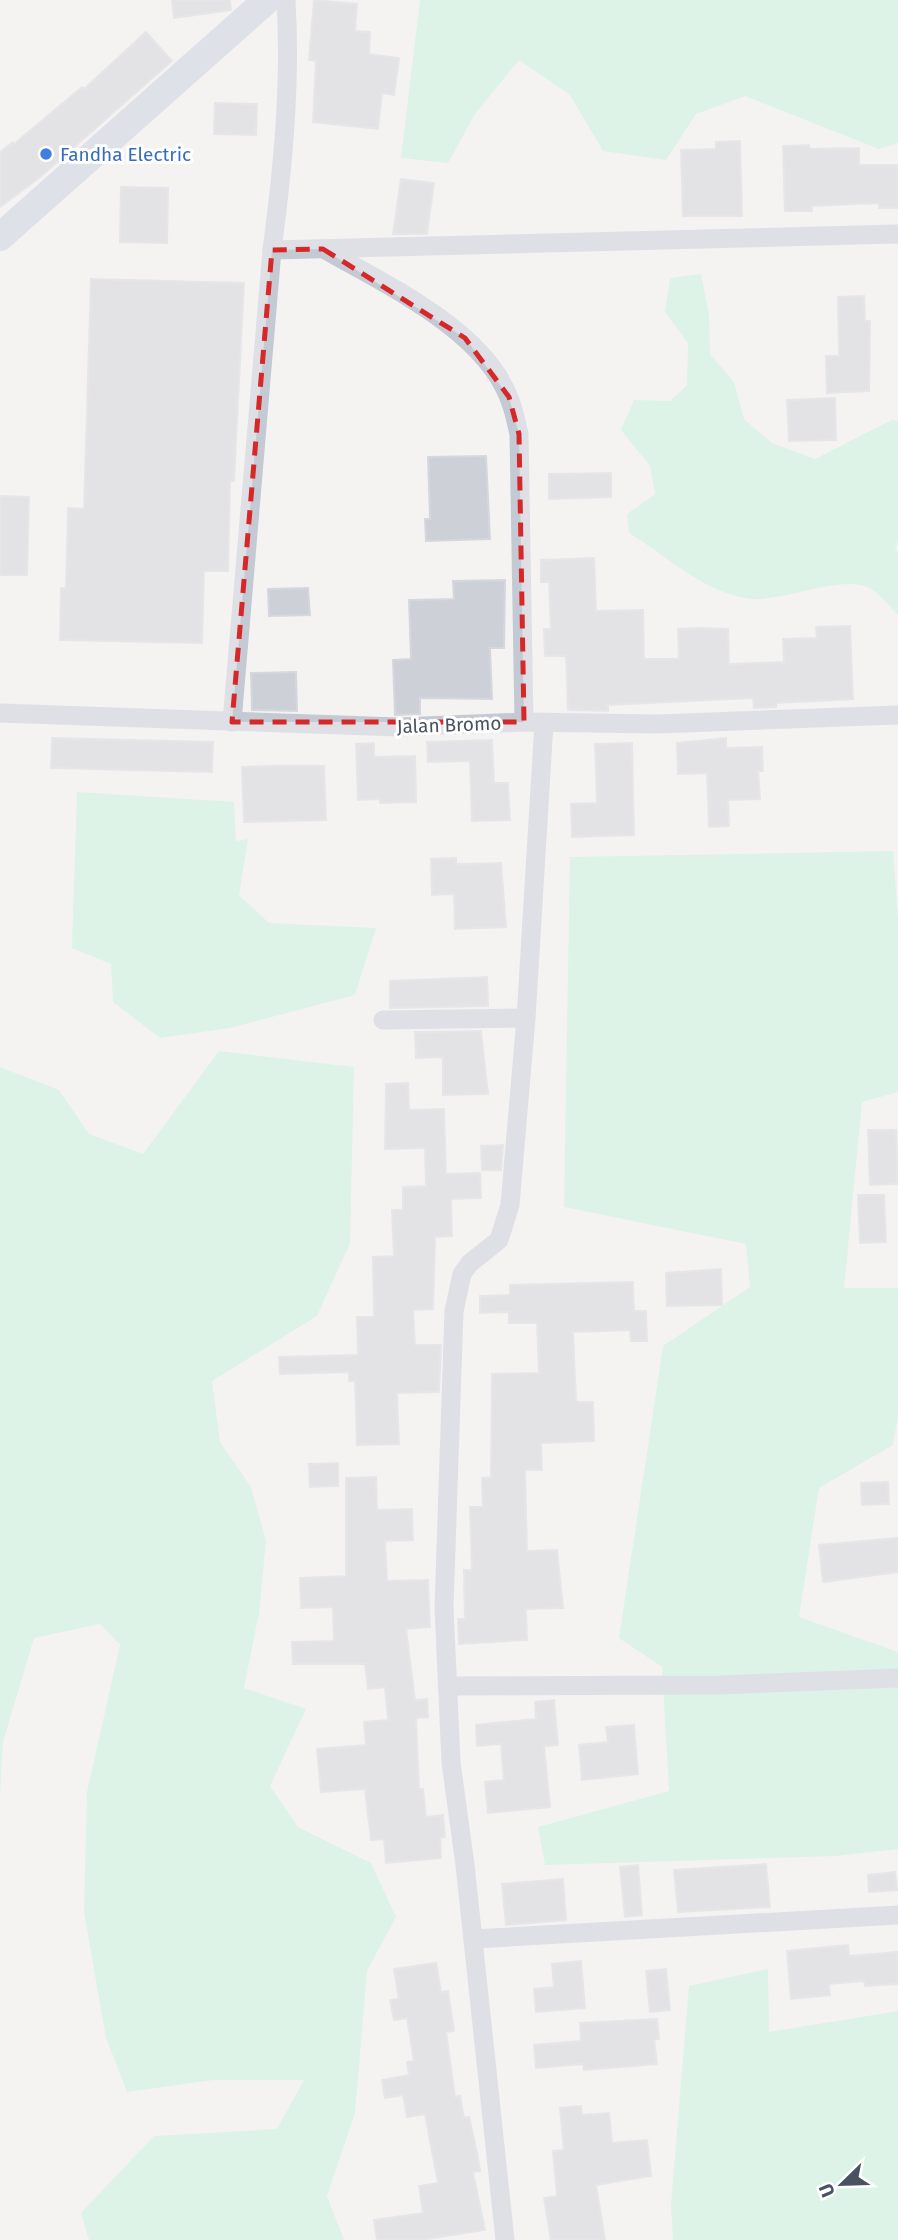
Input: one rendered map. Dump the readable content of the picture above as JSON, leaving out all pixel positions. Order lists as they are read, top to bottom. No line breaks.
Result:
{"streets":{"street":["Jalan Bromo"]},"places":["Fandha Electric"],"north":"bottom left"}
